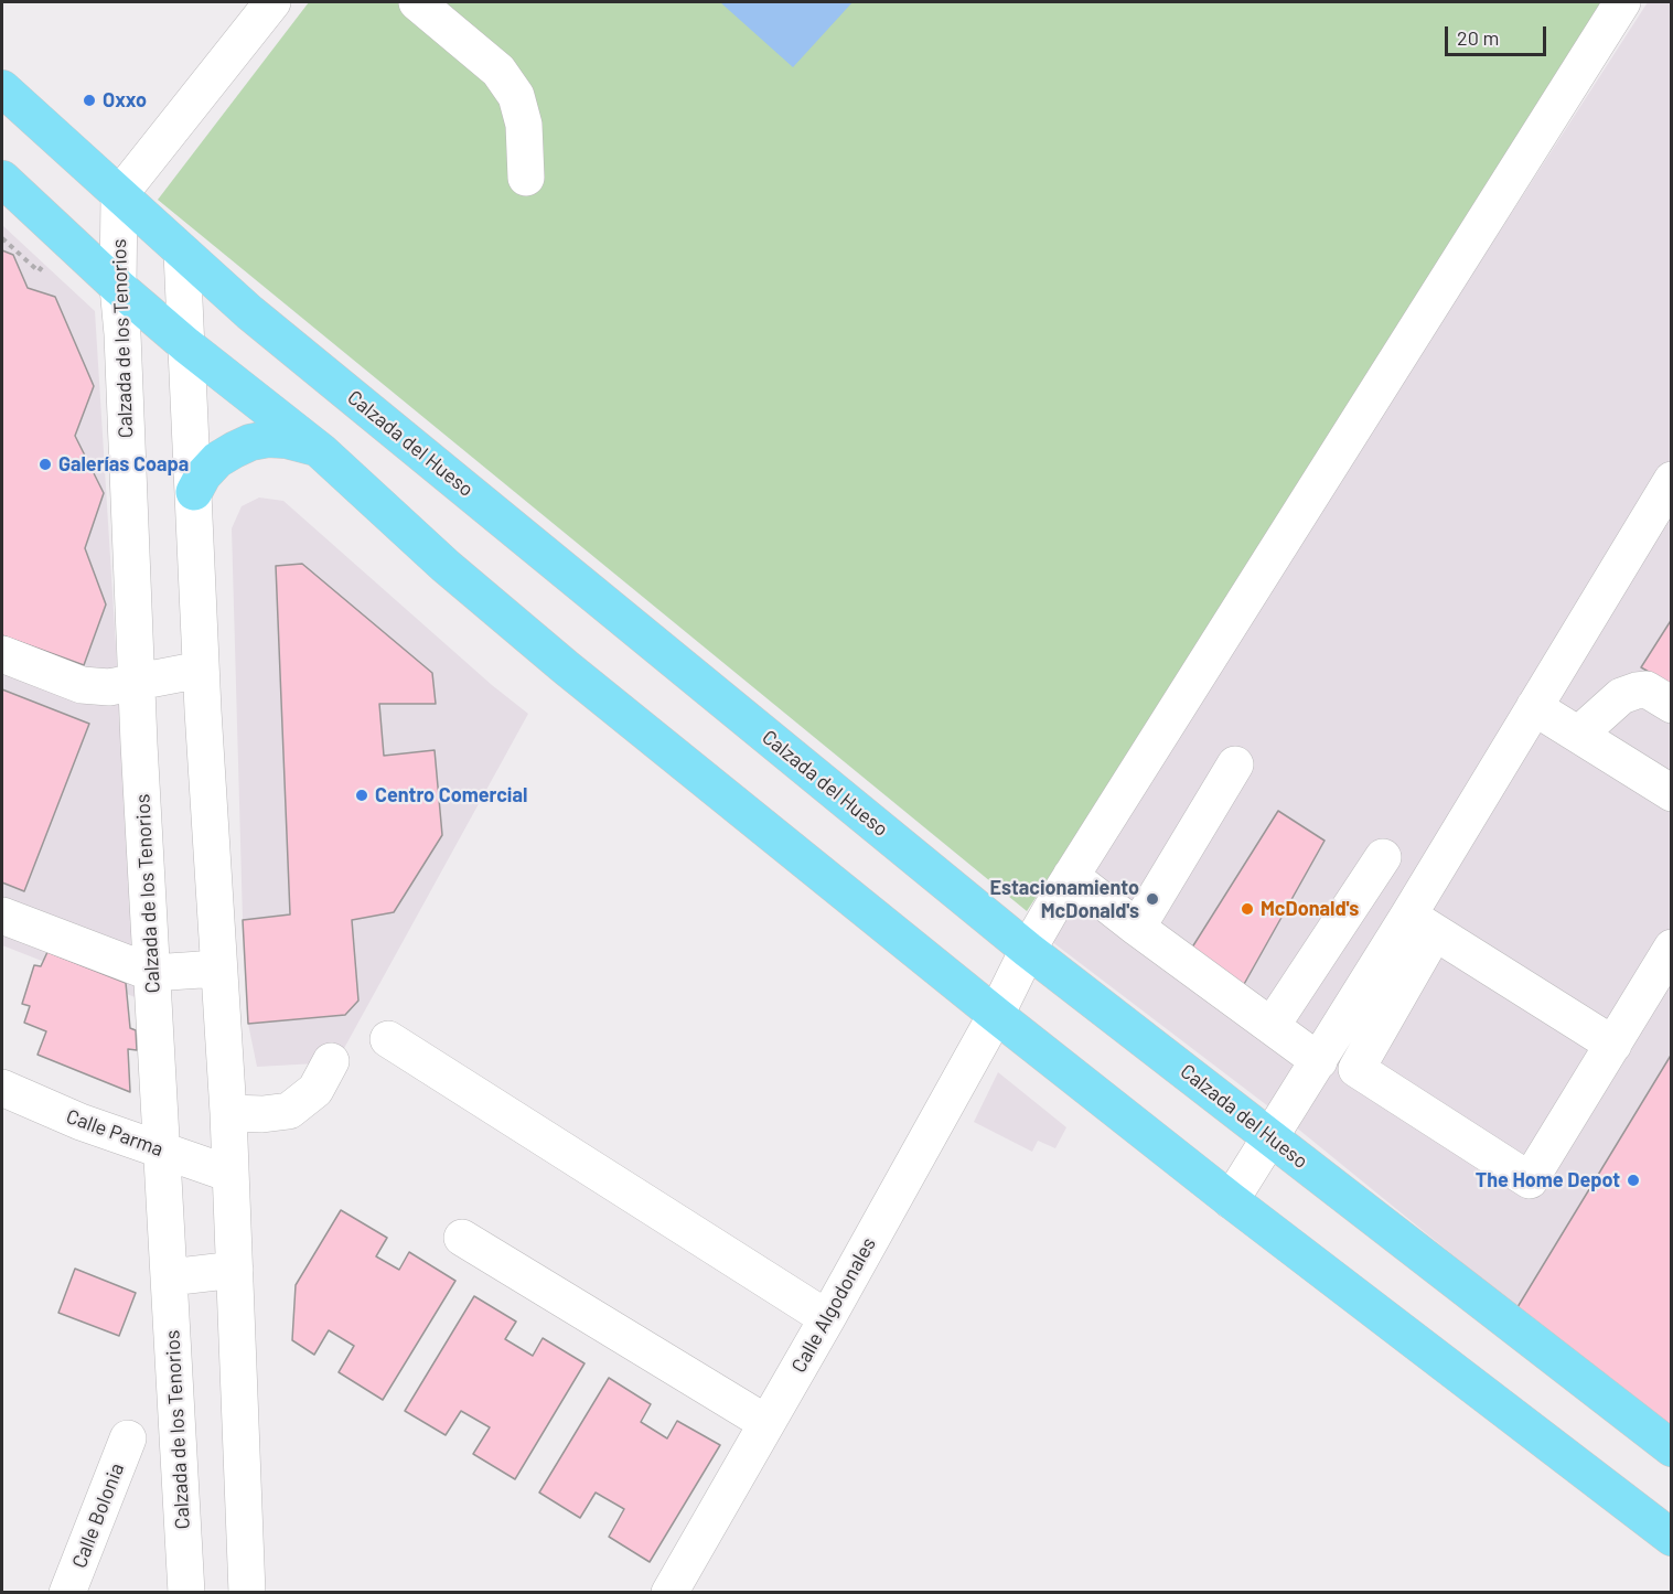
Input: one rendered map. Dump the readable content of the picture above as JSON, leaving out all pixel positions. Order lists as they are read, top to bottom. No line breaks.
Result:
{"streets":{"main road":["Calzada del Hueso"],"street":["Calzada de los Tenorios","Calle Parma","Calle Algodonales","Calle Bolonia"]},"crossings":[["Calzada de los Tenorios","Calzada del Hueso"],["Calzada de los Tenorios","Calle Parma"],["Calzada del Hueso","Calle Algodonales"]],"places":["Oxxo","Galerías Coapa","Centro Comercial","Estacionamiento McDonald's","McDonald's","The Home Depot"],"scale_bar":"20 m"}
